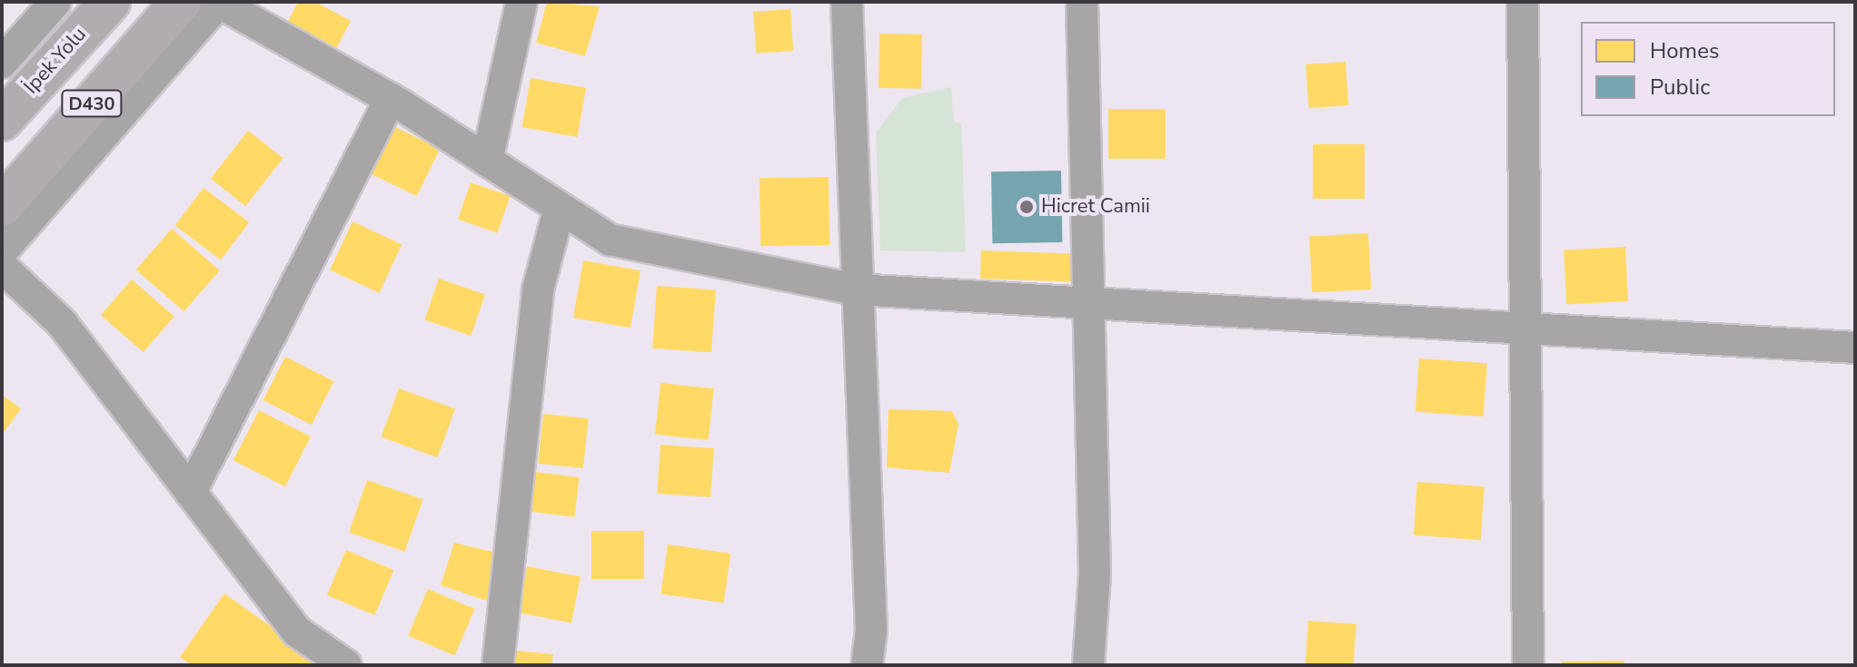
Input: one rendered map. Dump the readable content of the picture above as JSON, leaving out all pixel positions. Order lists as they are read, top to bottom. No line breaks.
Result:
{"streets":{"highway":["İpek Yolu","D430"]},"places":["Hicret Camii"],"legend":["Homes","Public"]}
